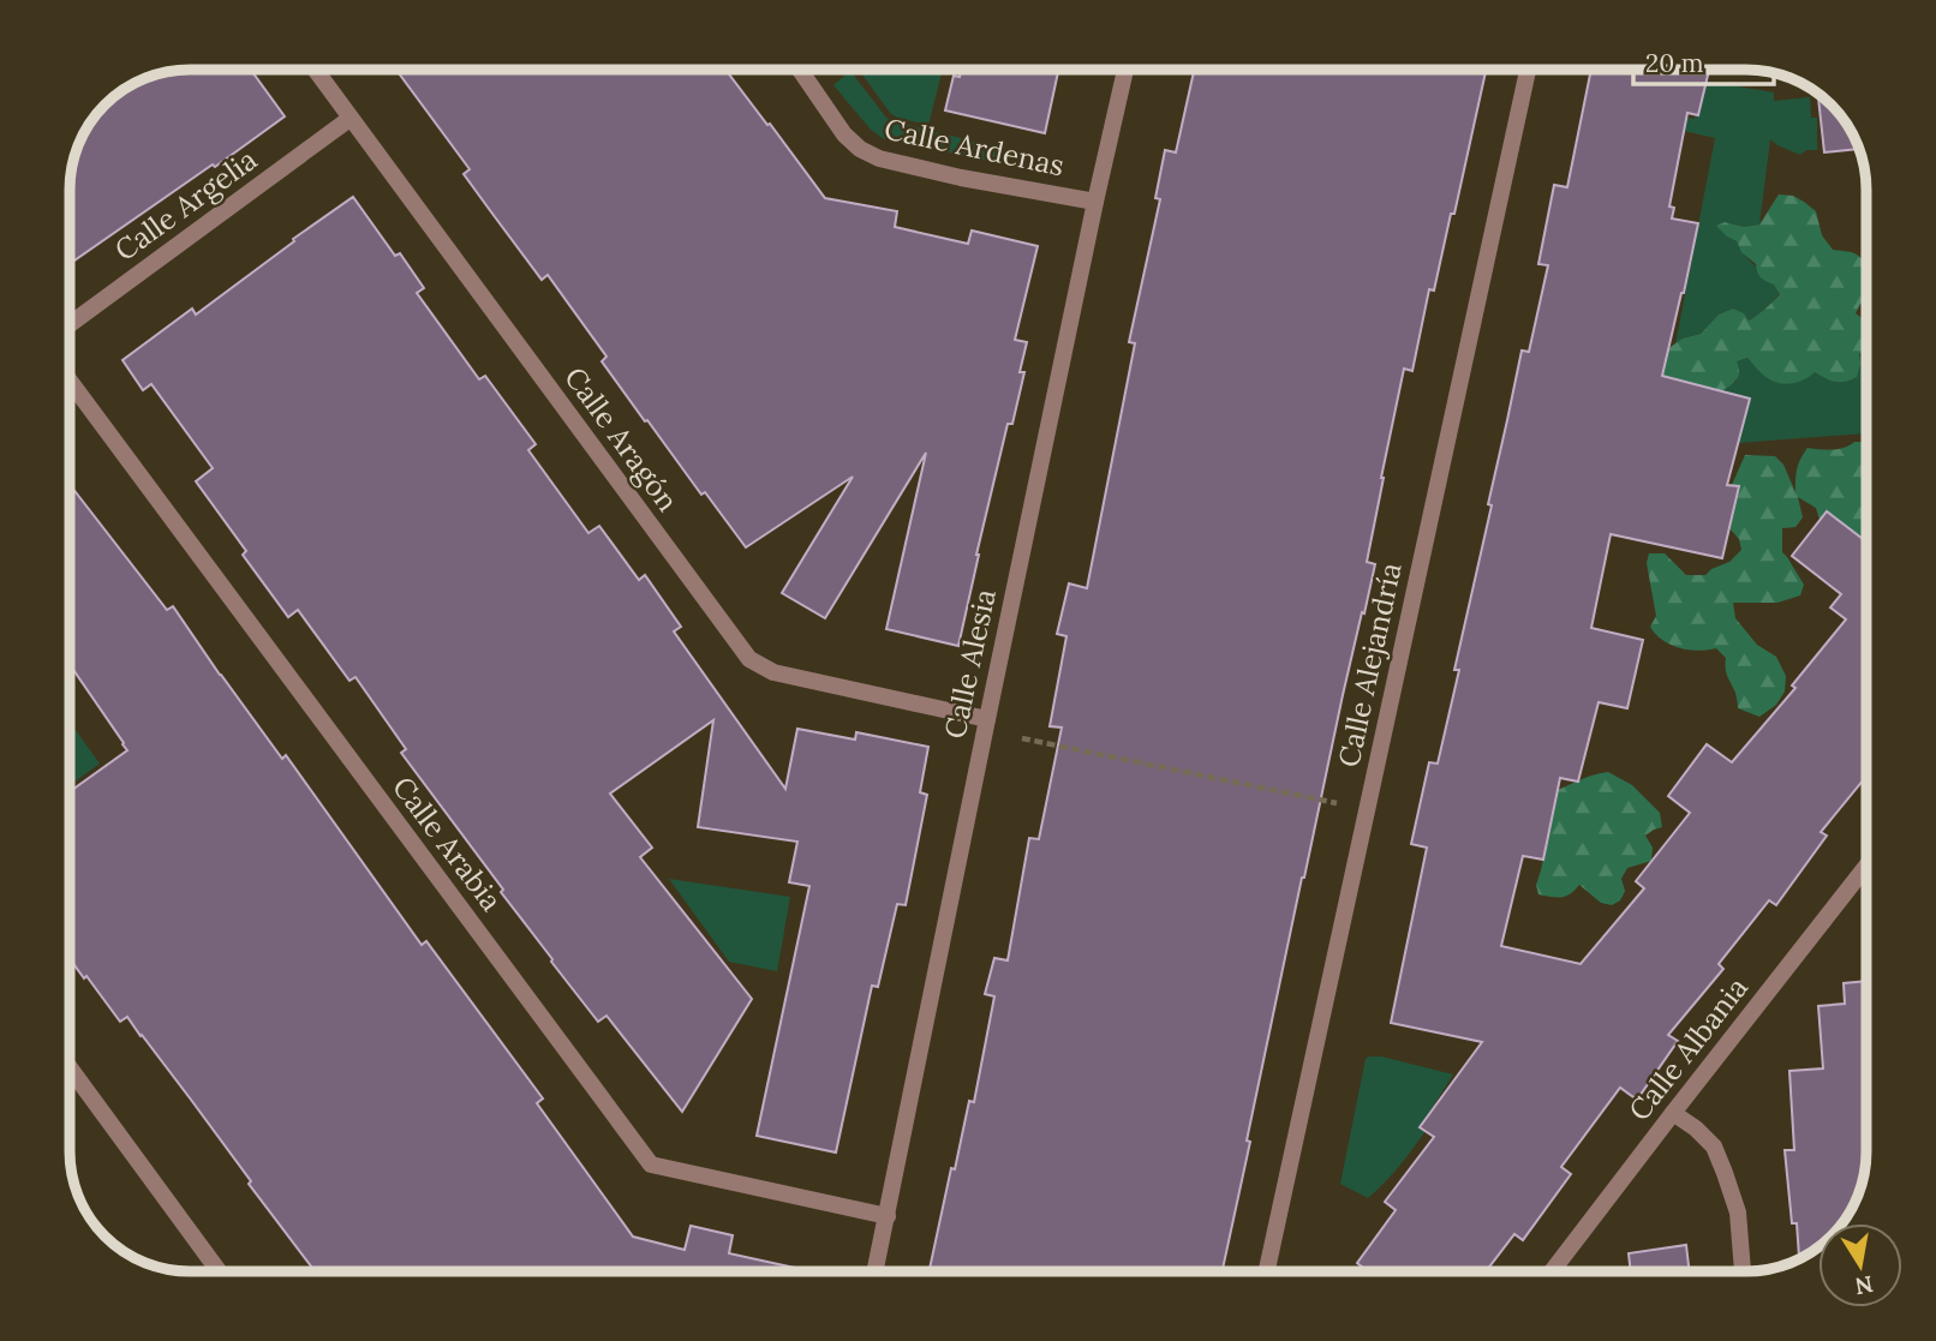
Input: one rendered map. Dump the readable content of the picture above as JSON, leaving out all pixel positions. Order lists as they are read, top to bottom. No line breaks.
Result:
{"streets":{"street":["Calle Ardenas","Calle Argelia","Calle Aragón","Calle Alesia","Calle Alejandría","Calle Arabia","Calle Albania"]},"crossings":[["Calle Ardenas","Calle Alesia"],["Calle Argelia","Calle Aragón"],["Calle Aragón","Calle Alesia"],["Calle Alesia","Calle Arabia"]],"scale_bar":"20 m","north":"bottom"}
